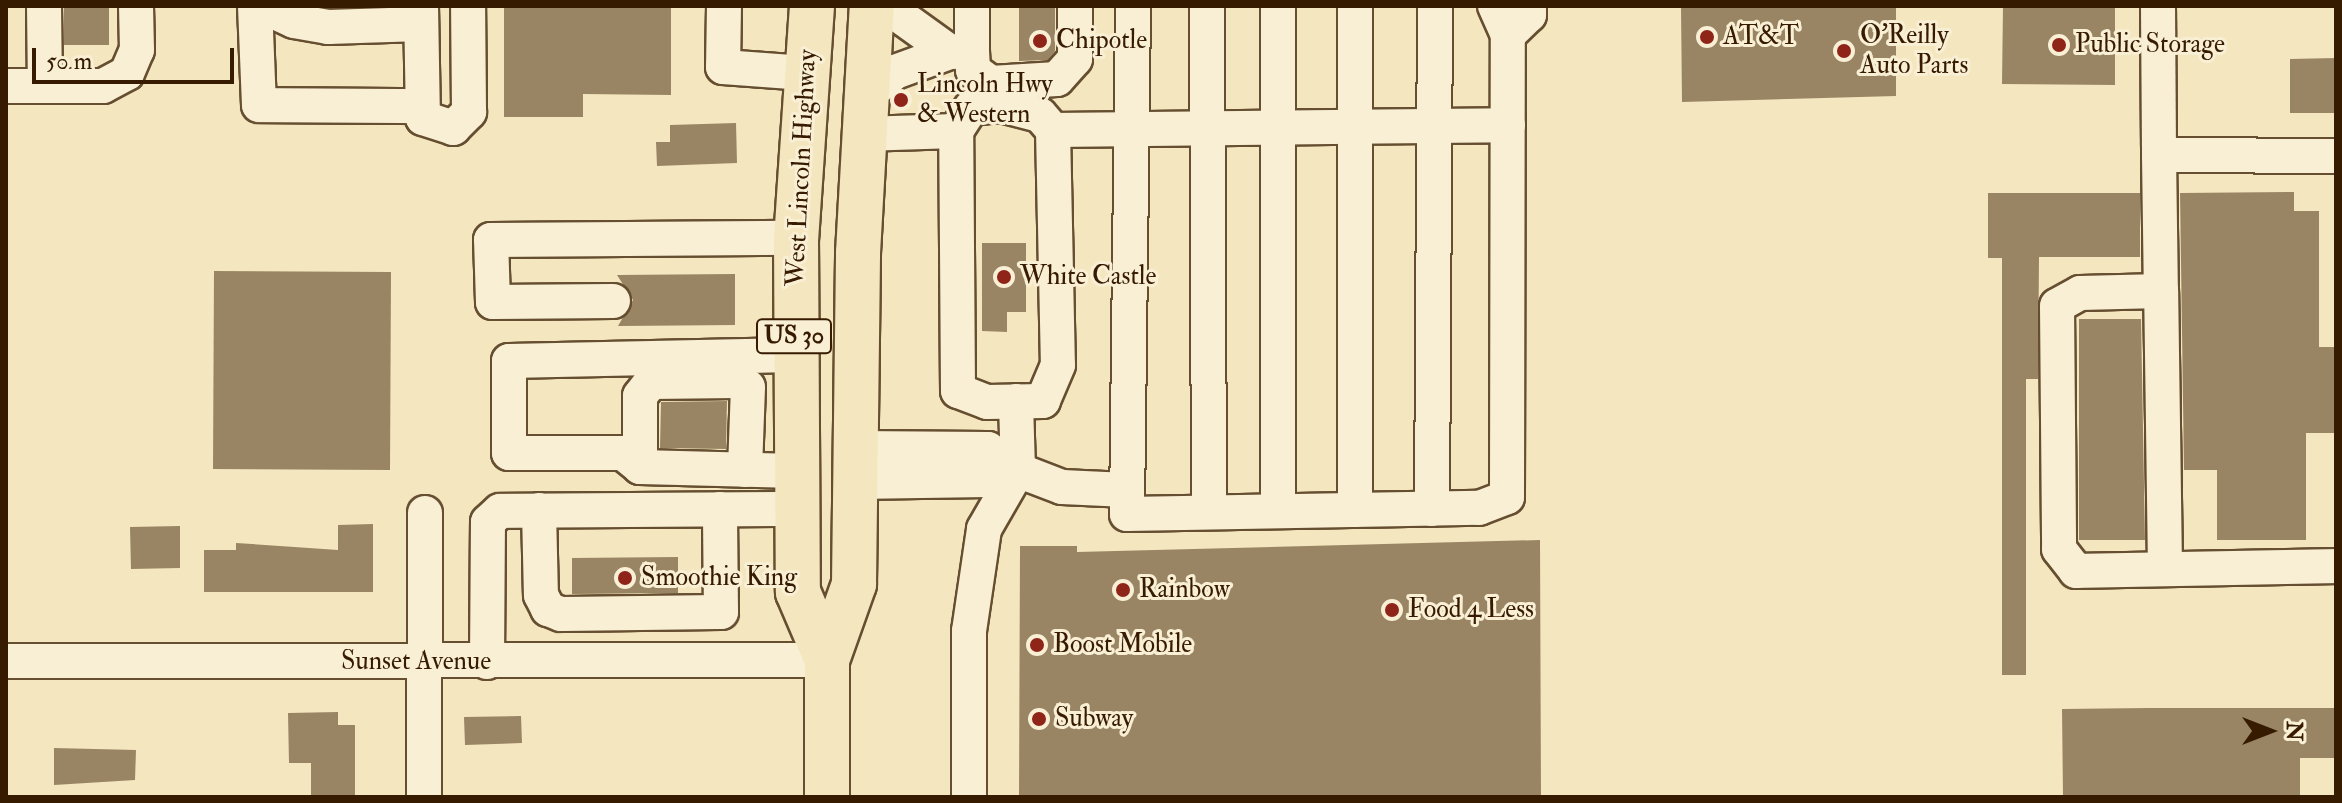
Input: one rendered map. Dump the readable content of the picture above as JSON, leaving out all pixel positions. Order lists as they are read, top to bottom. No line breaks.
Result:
{"streets":{"main road":["West Lincoln Highway","US 30"],"street":["Sunset Avenue"]},"crossings":[["West Lincoln Highway","Sunset Avenue"]],"places":["AT&T","Chipotle","Public Storage","O'Reilly Auto Parts","Lincoln Hwy & Western","White Castle","Smoothie King","Rainbow","Food 4 Less","Boost Mobile","Subway"],"scale_bar":"50 m","north":"right"}
